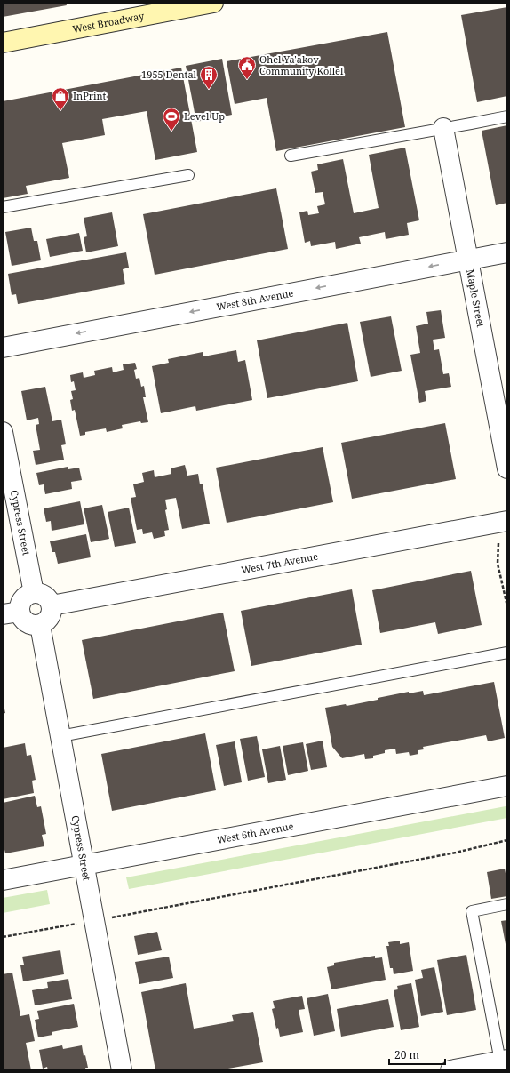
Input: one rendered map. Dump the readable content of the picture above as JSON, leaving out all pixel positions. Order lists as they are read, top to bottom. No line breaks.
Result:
{"streets":{"main road":["West Broadway"],"street":["Maple Street","West 8th Avenue","Cypress Street","West 7th Avenue","West 6th Avenue"]},"crossings":[["Maple Street","West 8th Avenue"],["Cypress Street","West 6th Avenue"]],"one_way":["West 8th Avenue"],"places":{"public building":["Ohel Ya'akov Community Kollel"],"building":["1955 Dental"],"shop":["InPrint"],"sports":["Level Up"]},"scale_bar":"20 m"}
